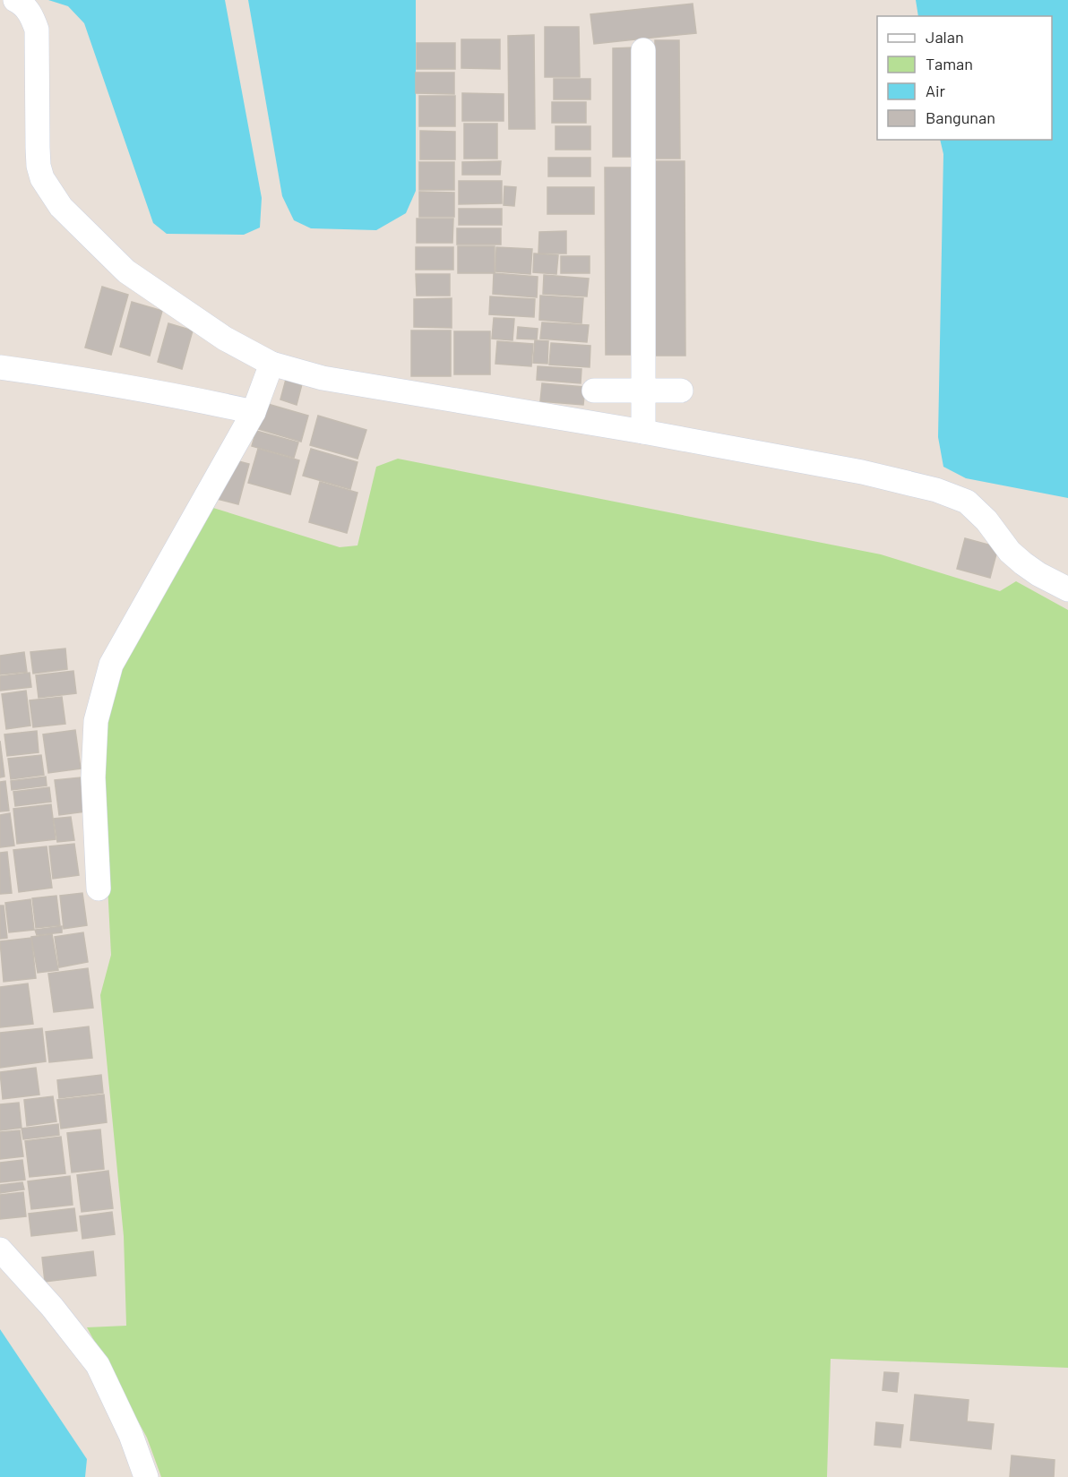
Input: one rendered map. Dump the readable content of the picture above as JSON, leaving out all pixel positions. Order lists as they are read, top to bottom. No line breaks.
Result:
{"legend":["Jalan","Taman","Air","Bangunan"]}
